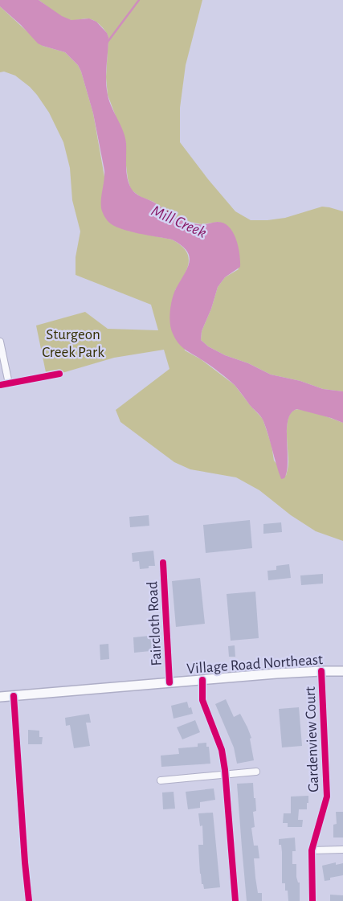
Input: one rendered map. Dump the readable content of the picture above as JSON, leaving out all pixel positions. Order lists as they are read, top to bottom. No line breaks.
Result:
{"streets":{"main road":["Village Road Northeast"],"street":["Faircloth Road","Gardenview Court"]},"crossings":[["Faircloth Road","Village Road Northeast"],["Village Road Northeast","Gardenview Court"]],"water":["Mill Creek"],"parks":["Sturgeon Creek Park"]}
